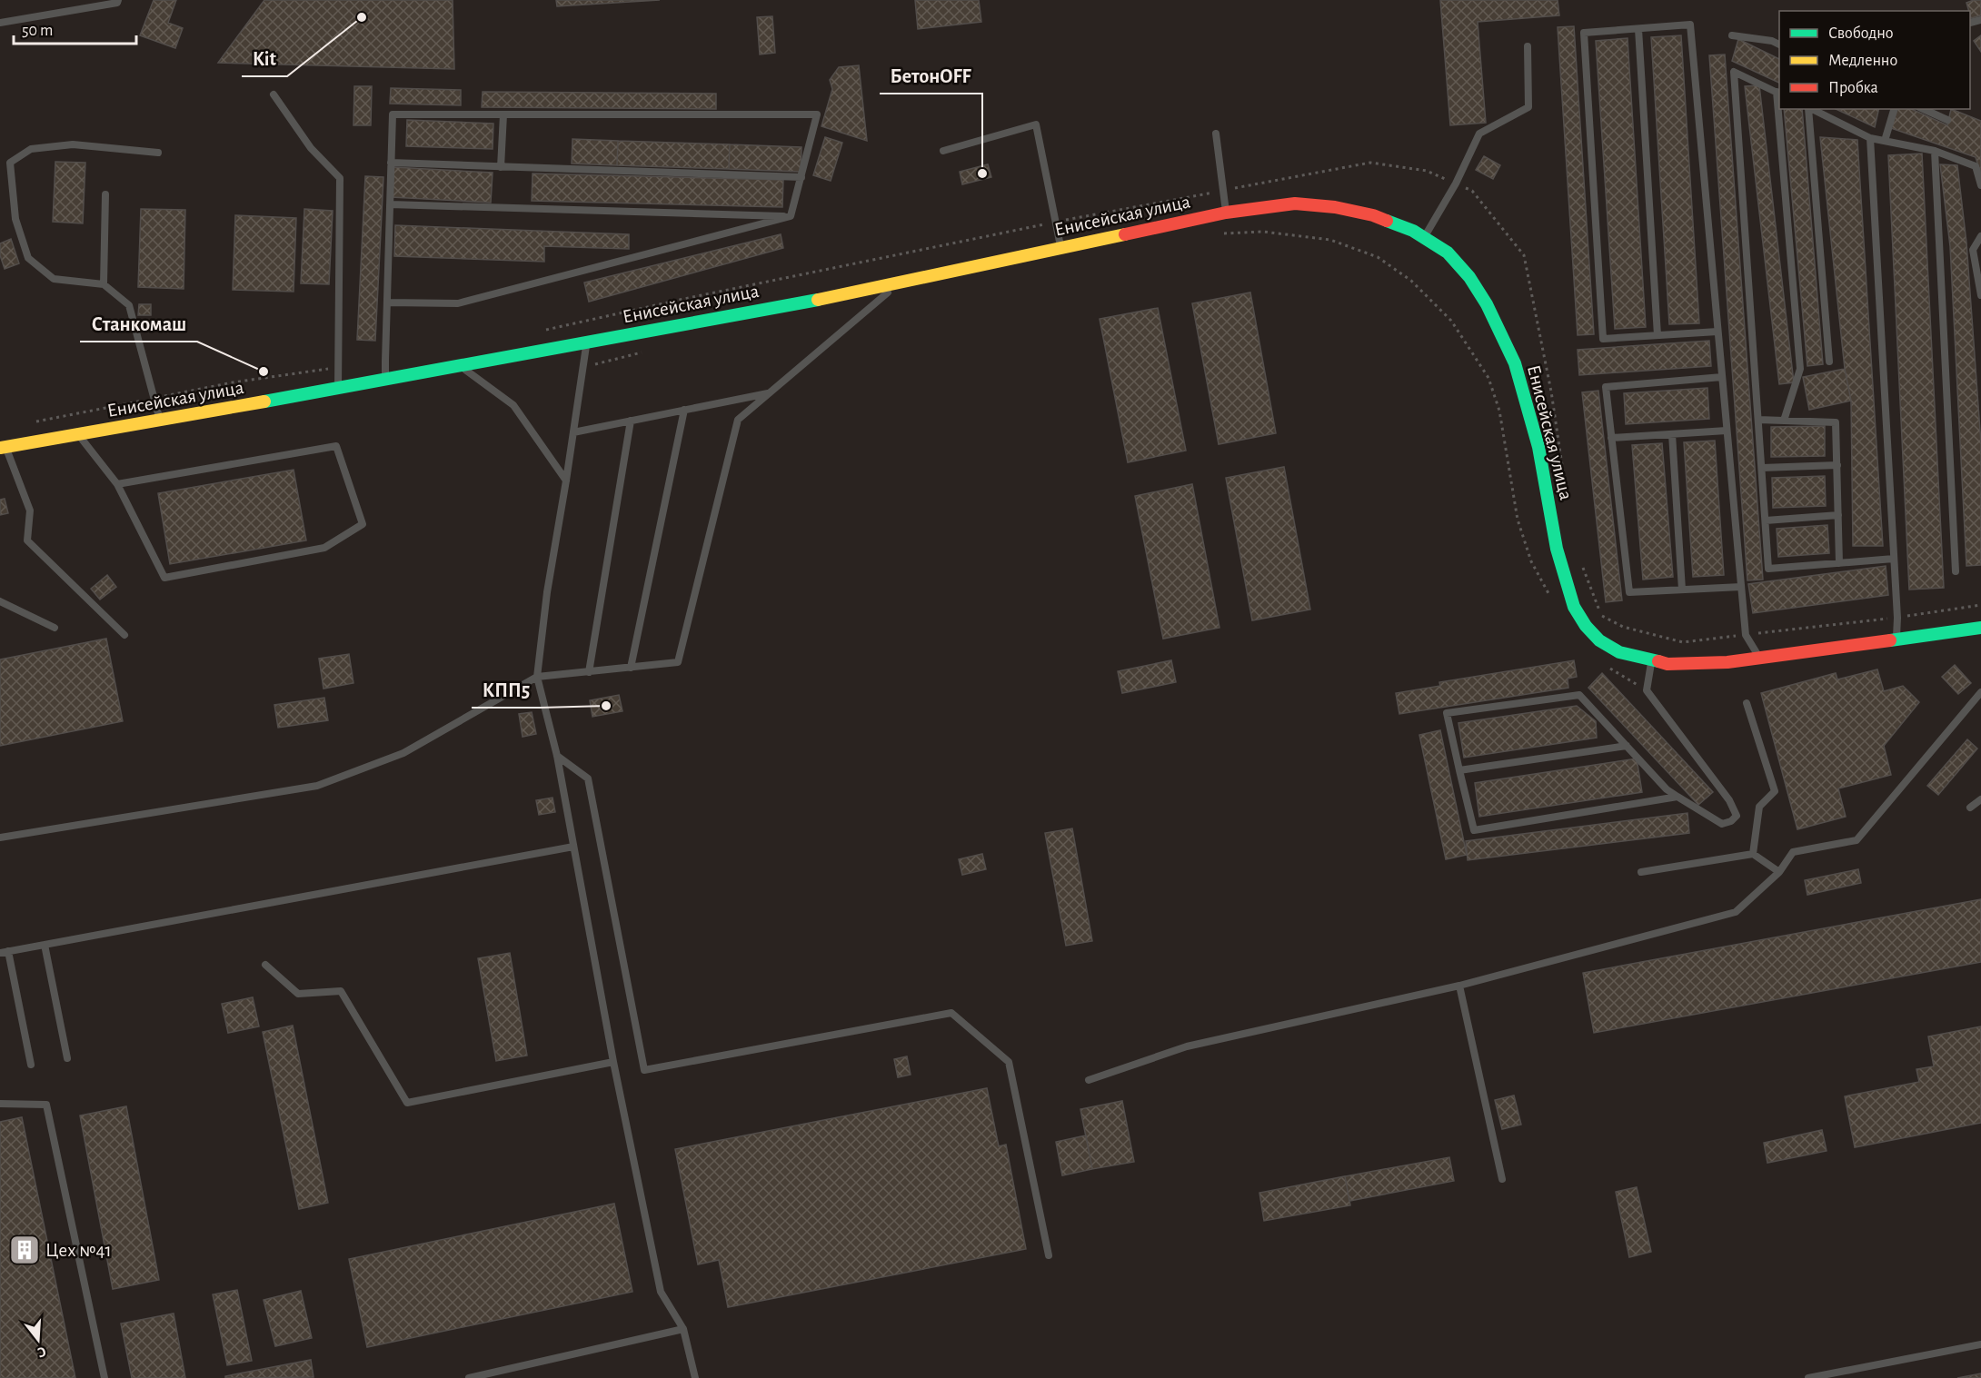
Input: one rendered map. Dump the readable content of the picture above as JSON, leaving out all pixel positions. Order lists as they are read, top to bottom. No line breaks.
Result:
{"streets":{"street":["Енисейская улица"]},"places":{"other":["Kit","БетонOFF","Станкомаш","КПП5"],"building":["Цех №41"]},"legend":["Свободно","Медленно","Пробка"],"scale_bar":"50 m","north":"bottom"}
